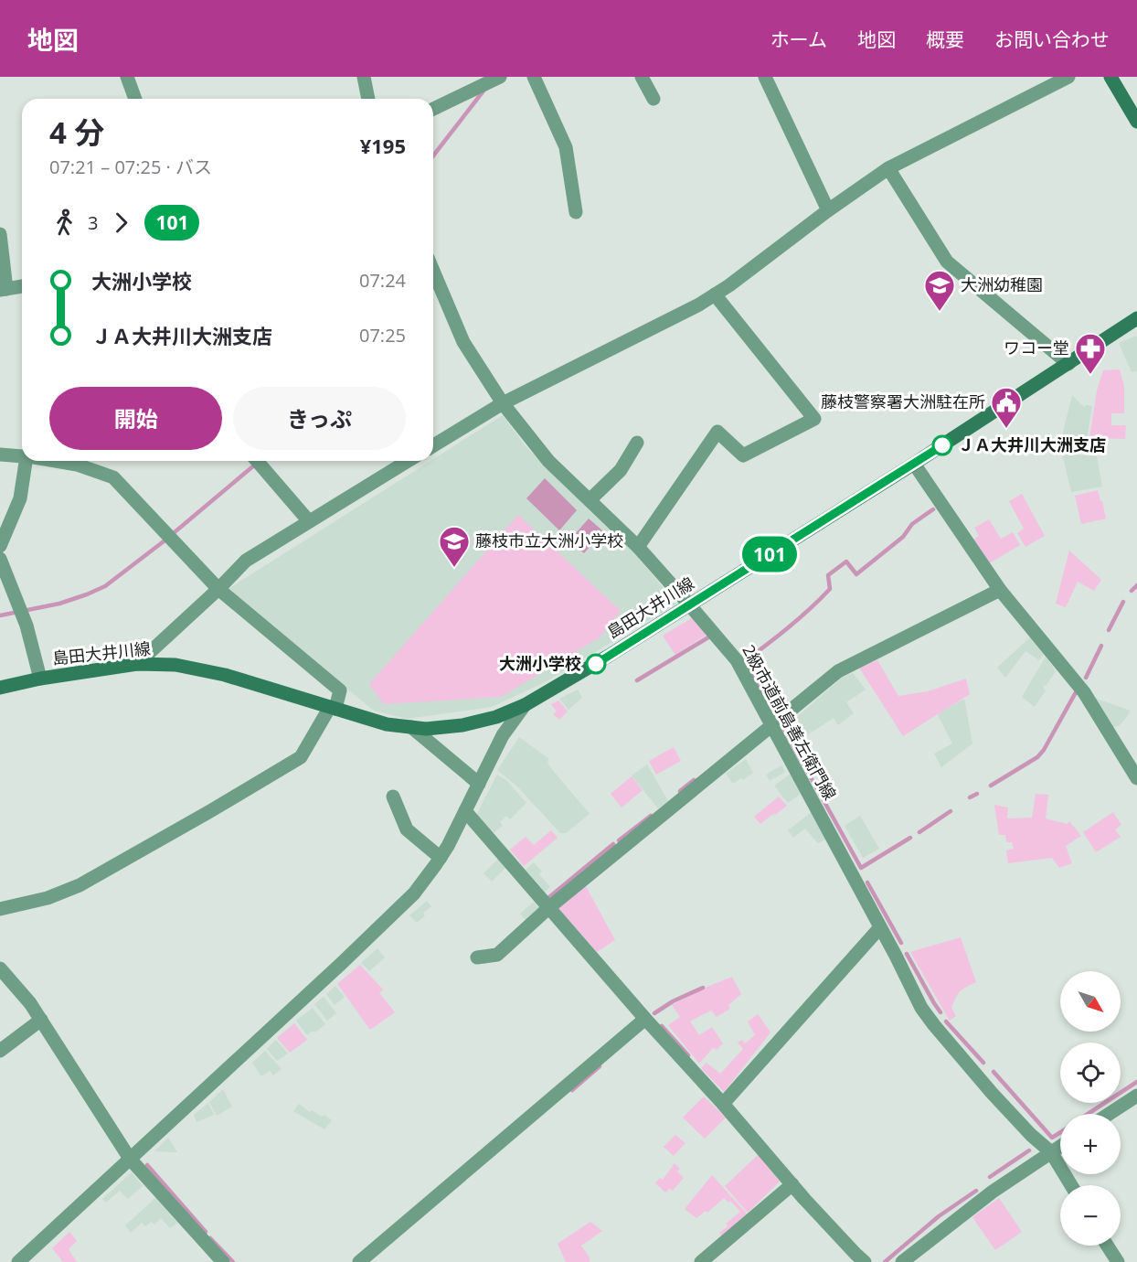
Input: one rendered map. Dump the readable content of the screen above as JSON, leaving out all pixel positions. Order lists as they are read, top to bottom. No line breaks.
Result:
{"streets":{"main road":["島田大井川線"],"street":["2級市道前島善左衛門線"]},"crossings":[["島田大井川線","2級市道前島善左衛門線"]],"places":{"school or university":["大洲幼稚園","藤枝市立大洲小学校"],"pharmacy":["ワコー堂"],"public building":["藤枝警察署大洲駐在所"],"other":["ＪＡ大井川大洲支店","大洲小学校"]},"lines":["bus line 101"],"north":"bottom right","page":{"header":"地図","nav":["ホーム","地図","概要","お問い合わせ"],"on_map":"101","heading":["4 分","07:21 – 07:25 · バス","¥195"],"legs":["3","101"],"list":[{"name":"大洲小学校","value":"07:24"},{"name":"ＪＡ大井川大洲支店","value":"07:25"}],"buttons":["開始","きっぷ"],"map_buttons":["+","−"]}}
